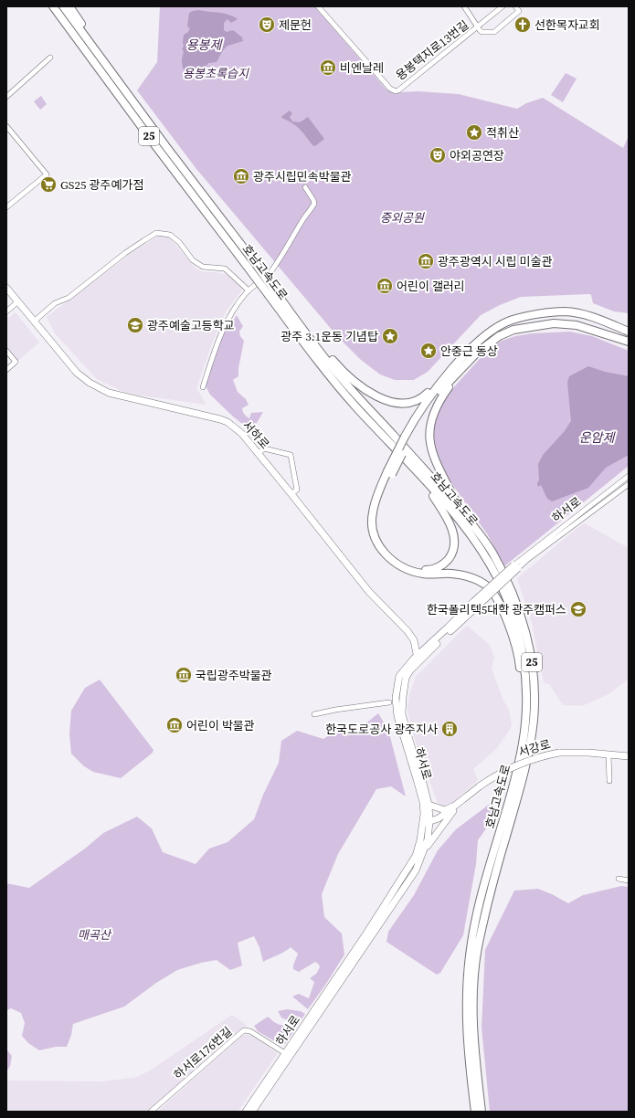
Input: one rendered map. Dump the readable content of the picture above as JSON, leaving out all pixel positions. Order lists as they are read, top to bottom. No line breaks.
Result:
{"streets":{"highway":["25","호남고속도로"],"main road":["서하로","하서로","서강로"],"street":["용봉택지로13번길","하서로176번길"]},"crossings":[["서하로","하서로"],["하서로","서강로"],["하서로","하서로176번길"]],"water":["용봉제","운암제"],"parks":["용봉초록습지","중외공원","매곡산"],"places":{"theatre":["제문헌","야외공연장"],"church":["선한목자교회"],"museum":["비엔날레","광주시립민속박물관","광주광역시 시립 미술관","어린이 갤러리","국립광주박물관","어린이 박물관"],"place":["적취산","광주 3.1운동 기념탑","안중근 동상"],"supermarket":["GS25 광주예가점"],"school or university":["광주예술고등학교","한국폴리텍5대학 광주캠퍼스"],"building":["한국도로공사 광주지사"]}}
